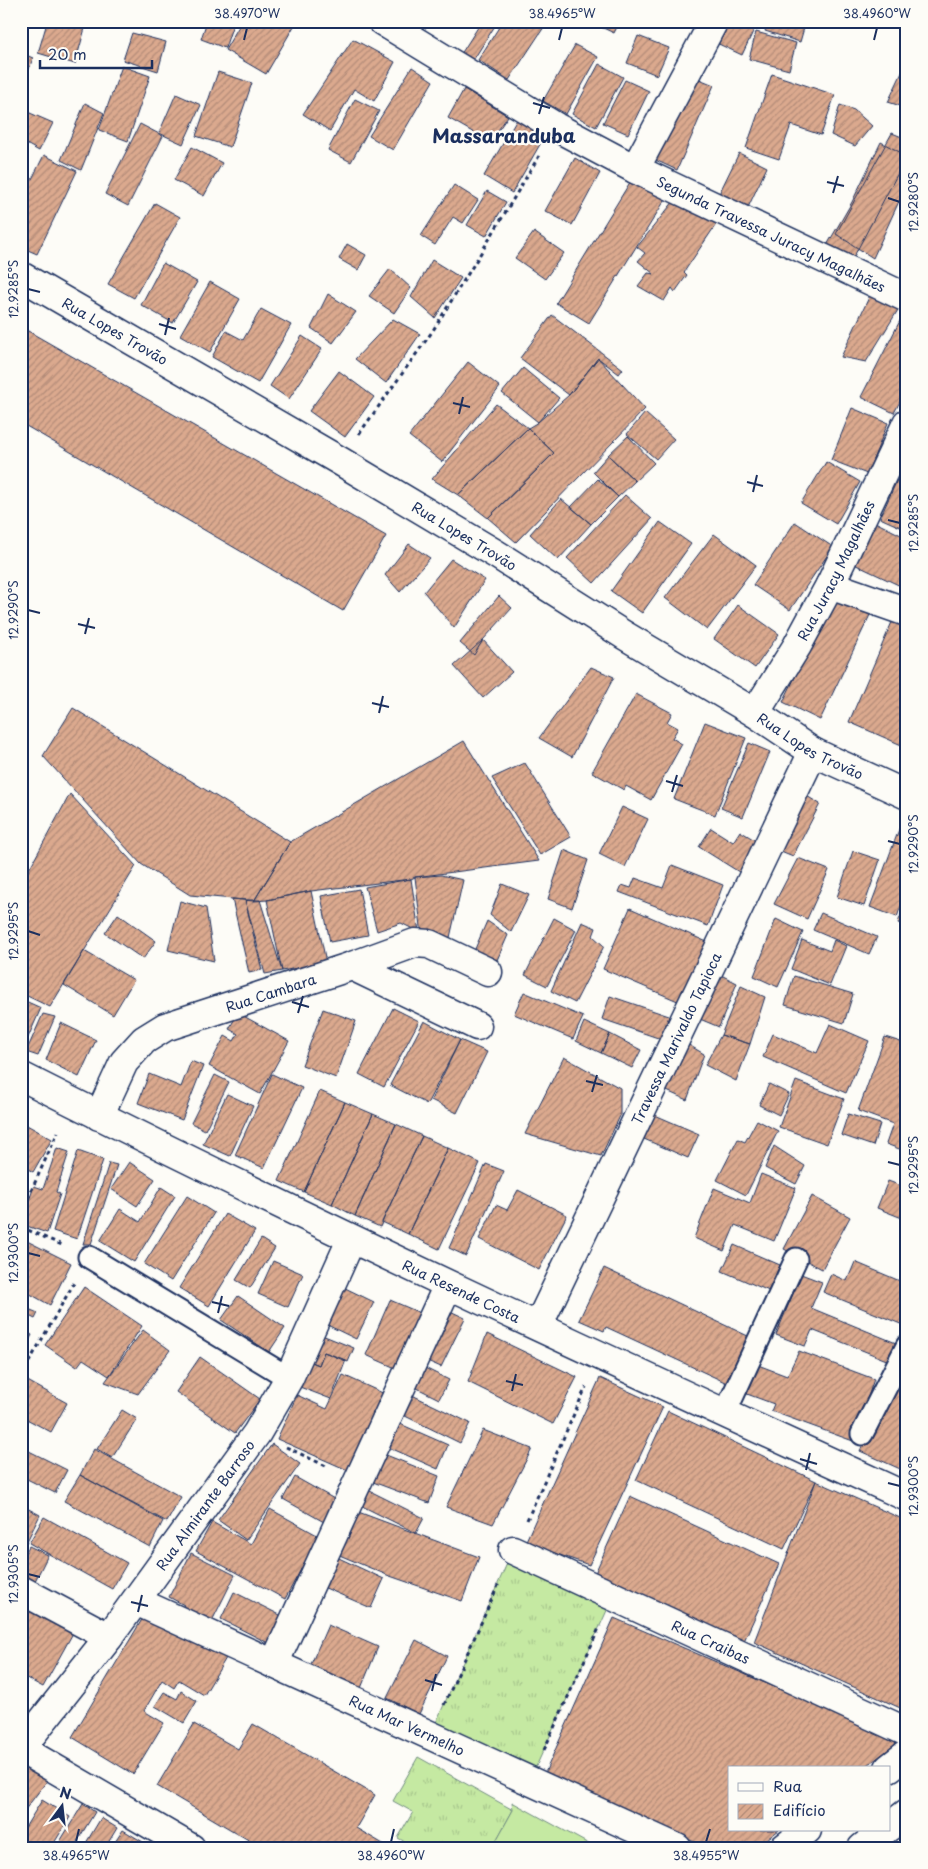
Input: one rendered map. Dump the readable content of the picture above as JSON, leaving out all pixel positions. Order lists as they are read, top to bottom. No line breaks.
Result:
{"streets":{"street":["Segunda Travessa Juracy Magalhães","Rua Lopes Trovão","Rua Juracy Magalhães","Rua Cambara","Travessa Marivaldo Tapioca","Rua Resende Costa","Rua Almirante Barroso","Rua Craibas","Rua Mar Vermelho"]},"crossings":[["Rua Lopes Trovão","Rua Juracy Magalhães"],["Rua Lopes Trovão","Travessa Marivaldo Tapioca"],["Rua Cambara","Rua Resende Costa"],["Travessa Marivaldo Tapioca","Rua Resende Costa"],["Rua Resende Costa","Rua Almirante Barroso"],["Rua Almirante Barroso","Rua Mar Vermelho"]],"districts":["Massaranduba"],"legend":["Rua","Edifício"],"scale_bar":"20 m","north":"top","coordinates":["38.4970°W","38.4965°W","38.4960°W","12.9280°S","12.9285°S","12.9290°S","12.9295°S","12.9300°S","12.9305°S","38.4955°W"]}
